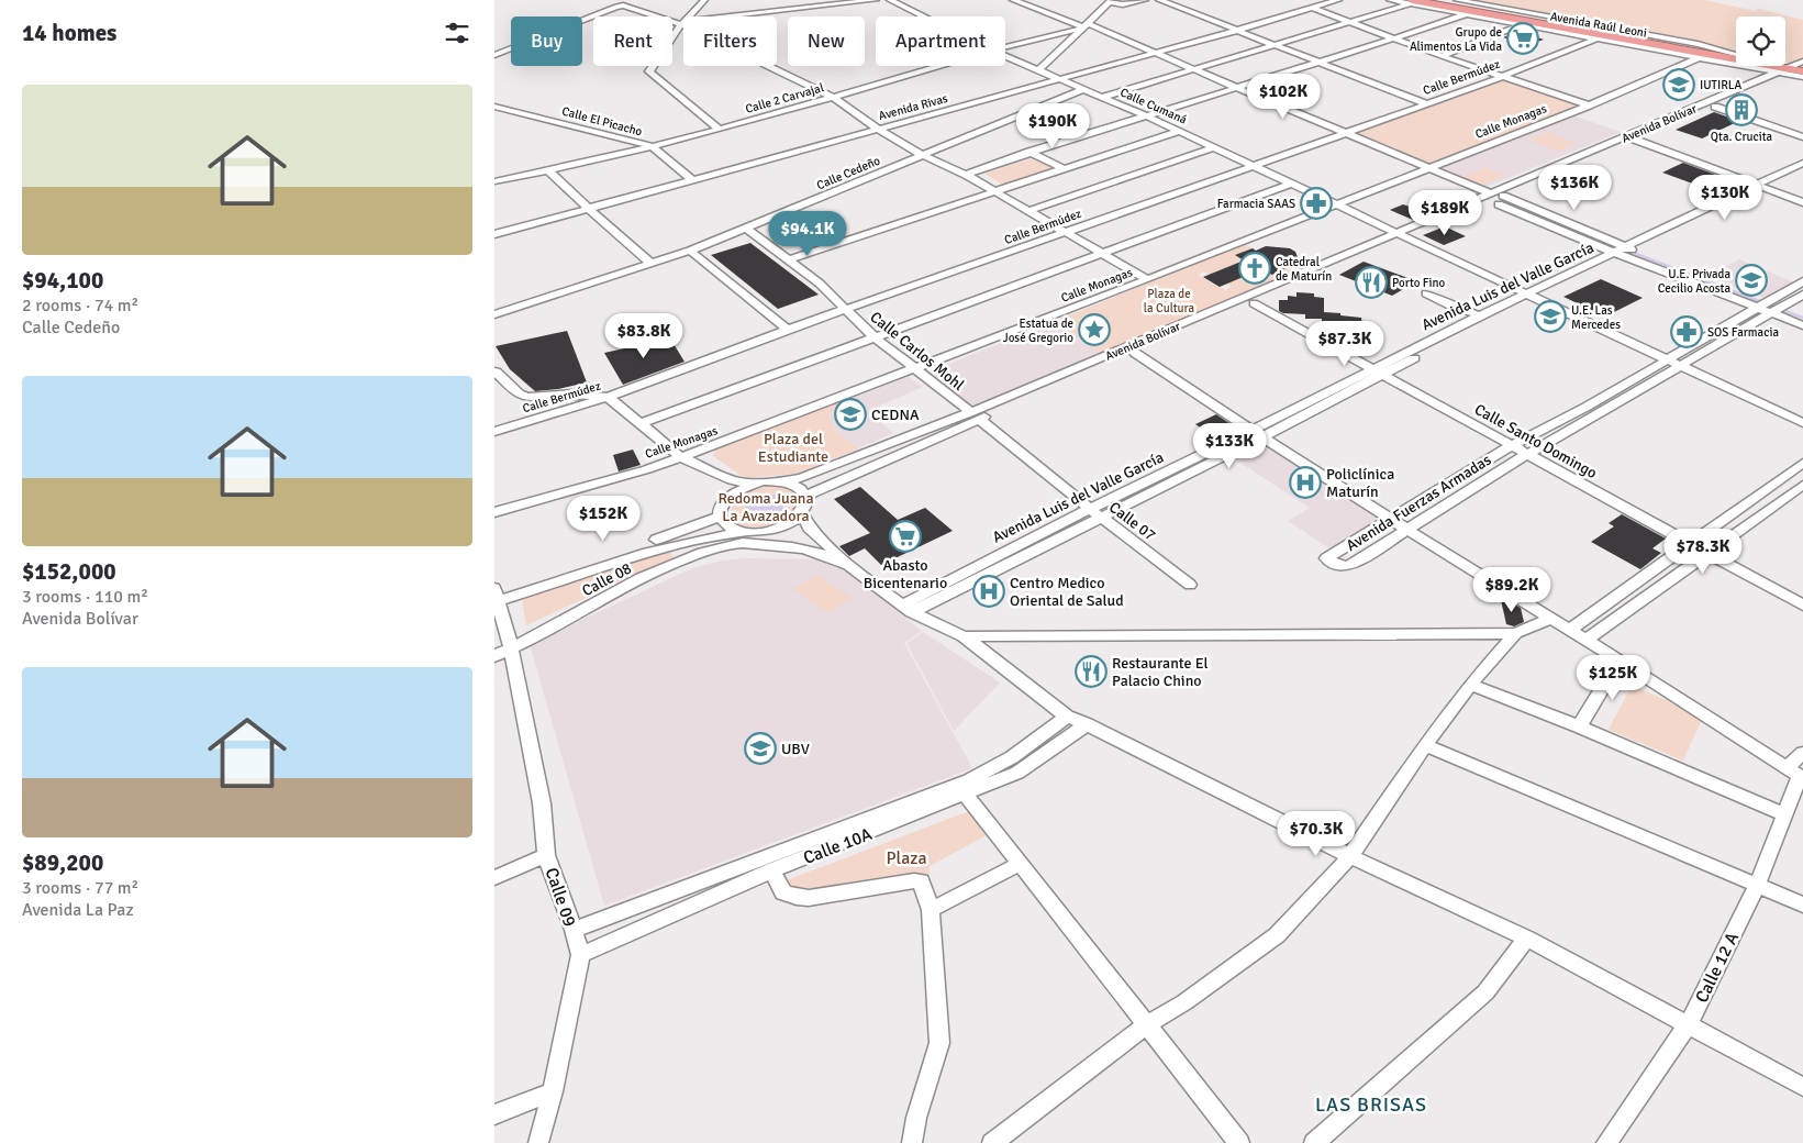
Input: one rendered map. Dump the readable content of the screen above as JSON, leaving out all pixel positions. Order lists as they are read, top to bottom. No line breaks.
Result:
{"streets":{"highway":["Avenida Raúl Leoni"],"street":["Calle Bermúdez","Calle 2 Carvajal","Calle Cumaná","Avenida Rivas","Calle El Picacho","Calle Monagas","Avenida Bolívar","Calle Cedeño","Avenida Luis del Valle García","Calle Carlos Mohl","Calle Santo Domingo","Avenida Fuerzas Armadas","Calle 07","Calle 08","Calle 10A","Calle 09","Calle 12 A"]},"crossings":[["Avenida Raúl Leoni","Calle Bermúdez"],["Avenida Raúl Leoni","Calle Monagas"],["Avenida Raúl Leoni","Avenida Bolívar"],["Calle Bermúdez","Calle Cumaná"],["Calle Bermúdez","Calle Carlos Mohl"],["Calle 2 Carvajal","Calle El Picacho"],["Calle Cumaná","Avenida Rivas"],["Calle Cumaná","Calle Monagas"],["Calle Cumaná","Avenida Bolívar"],["Calle Cumaná","Calle Cedeño"],["Calle Cumaná","Avenida Luis del Valle García"],["Calle Cumaná","Avenida Fuerzas Armadas"],["Avenida Rivas","Calle El Picacho"],["Calle Monagas","Calle Carlos Mohl"],["Avenida Bolívar","Calle Carlos Mohl"],["Avenida Bolívar","Calle Santo Domingo"],["Avenida Bolívar","Calle 07"],["Calle Cedeño","Calle Carlos Mohl"],["Avenida Luis del Valle García","Calle Santo Domingo"],["Avenida Luis del Valle García","Calle 07"],["Calle Carlos Mohl","Calle 07"],["Calle Santo Domingo","Avenida Fuerzas Armadas"],["Calle 08","Calle 09"],["Calle 10A","Calle 09"]],"districts":["LAS BRISAS"],"parks":["Plaza de la Cultura","Plaza del Estudiante","Redoma Juana La Avazadora","Plaza"],"places":{"supermarket":["Grupo de Alimentos La Vida","Abasto Bicentenario"],"school or university":["IUTIRLA","U.E. Privada Cecilio Acosta","U.E. Las Mercedes","CEDNA","UBV"],"building":["Qta. Crucita"],"pharmacy":["Farmacia SAAS","SOS Farmacia"],"church":["Catedral de Maturín"],"restaurant":["Porto Fino","Restaurante El Palacio Chino"],"place":["Estatua de José Gregorio"],"hospital":["Policlínica Maturín","Centro Medico Oriental de Salud"]},"page":{"heading":"14 homes","chip":["Buy","Rent","Filters","New","Apartment"],"list":[{"name":"$94,100","note":"2 rooms · 74 m² · Calle Cedeño"},{"name":"$152,000","note":"3 rooms · 110 m² · Avenida Bolívar"},{"name":"$89,200","note":"3 rooms · 77 m² · Avenida La Paz"}],"price":["$102K","$190K","$136K","$130K","$189K","$94.1K","$83.8K","$87.3K","$133K","$152K","$78.3K","$89.2K","$125K","$70.3K"]}}
